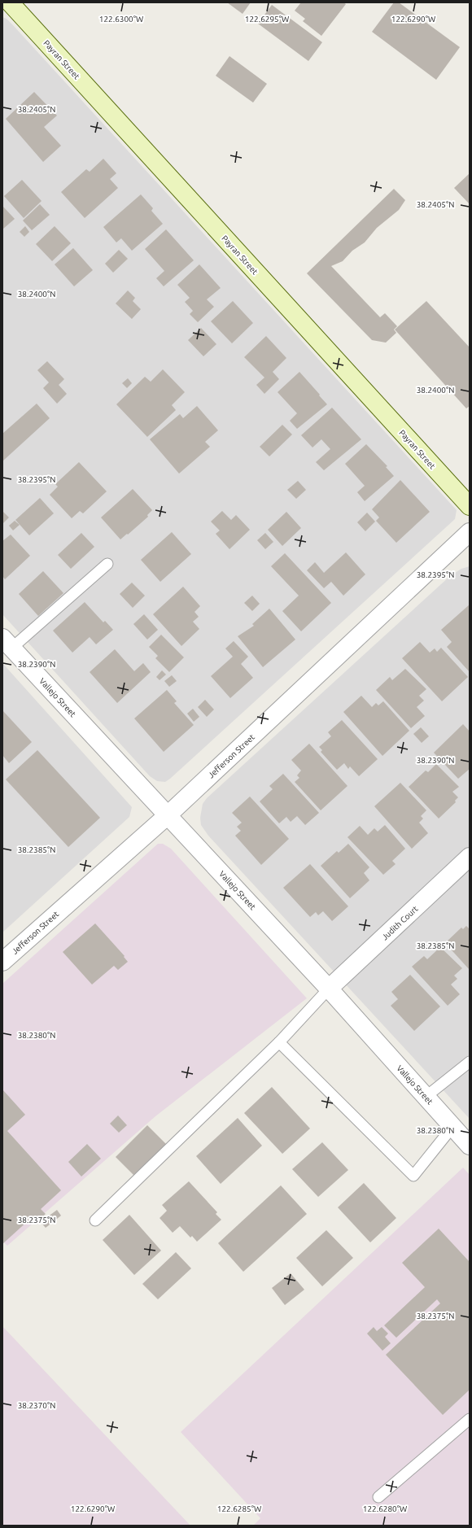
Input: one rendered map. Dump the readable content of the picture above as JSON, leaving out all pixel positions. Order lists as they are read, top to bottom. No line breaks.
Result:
{"streets":{"main road":["Payran Street"],"street":["Vallejo Street","Jefferson Street","Judith Court"]},"crossings":[["Vallejo Street","Jefferson Street"],["Vallejo Street","Judith Court"]],"coordinates":["122.6300°W","122.6295°W","122.6290°W","38.2405°N","38.2400°N","38.2395°N","38.2390°N","38.2385°N","38.2380°N","38.2375°N","38.2370°N","122.6285°W","122.6280°W"]}
